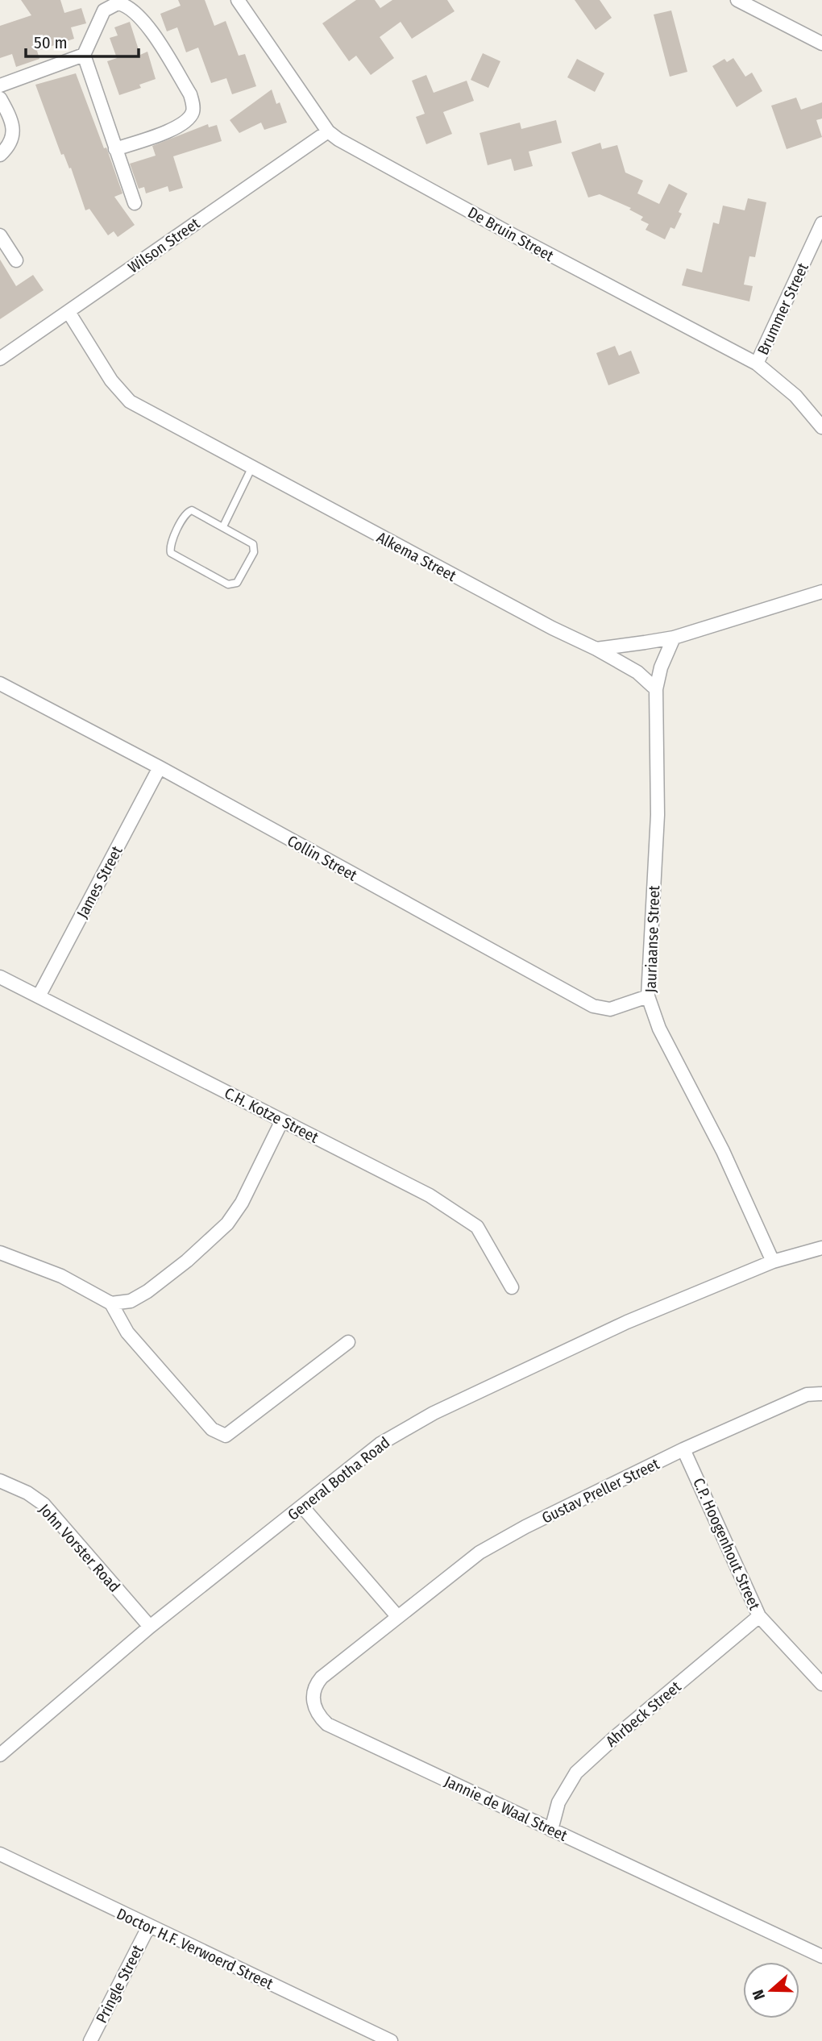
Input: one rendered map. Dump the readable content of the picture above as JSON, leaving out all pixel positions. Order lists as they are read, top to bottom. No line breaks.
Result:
{"streets":{"street":["De Bruin Street","Wilson Street","Brummer Street","Alkema Street","Collin Street","James Street","Jauriaanse Street","C.H. Kotze Street","General Botha Road","Gustav Preller Street","C.P. Hoogenhout Street","John Vorster Road","Ahrbeck Street","Jannie de Waal Street","Doctor H.F. Verwoerd Street","Pringle Street"]},"crossings":[["De Bruin Street","Wilson Street"],["De Bruin Street","Brummer Street"],["Wilson Street","Alkema Street"],["Collin Street","James Street"],["Collin Street","Jauriaanse Street"],["James Street","C.H. Kotze Street"],["Jauriaanse Street","General Botha Road"],["General Botha Road","John Vorster Road"],["Gustav Preller Street","C.P. Hoogenhout Street"],["Gustav Preller Street","Jannie de Waal Street"],["C.P. Hoogenhout Street","Ahrbeck Street"],["Ahrbeck Street","Jannie de Waal Street"],["Doctor H.F. Verwoerd Street","Pringle Street"]],"scale_bar":"50 m","north":"left"}
